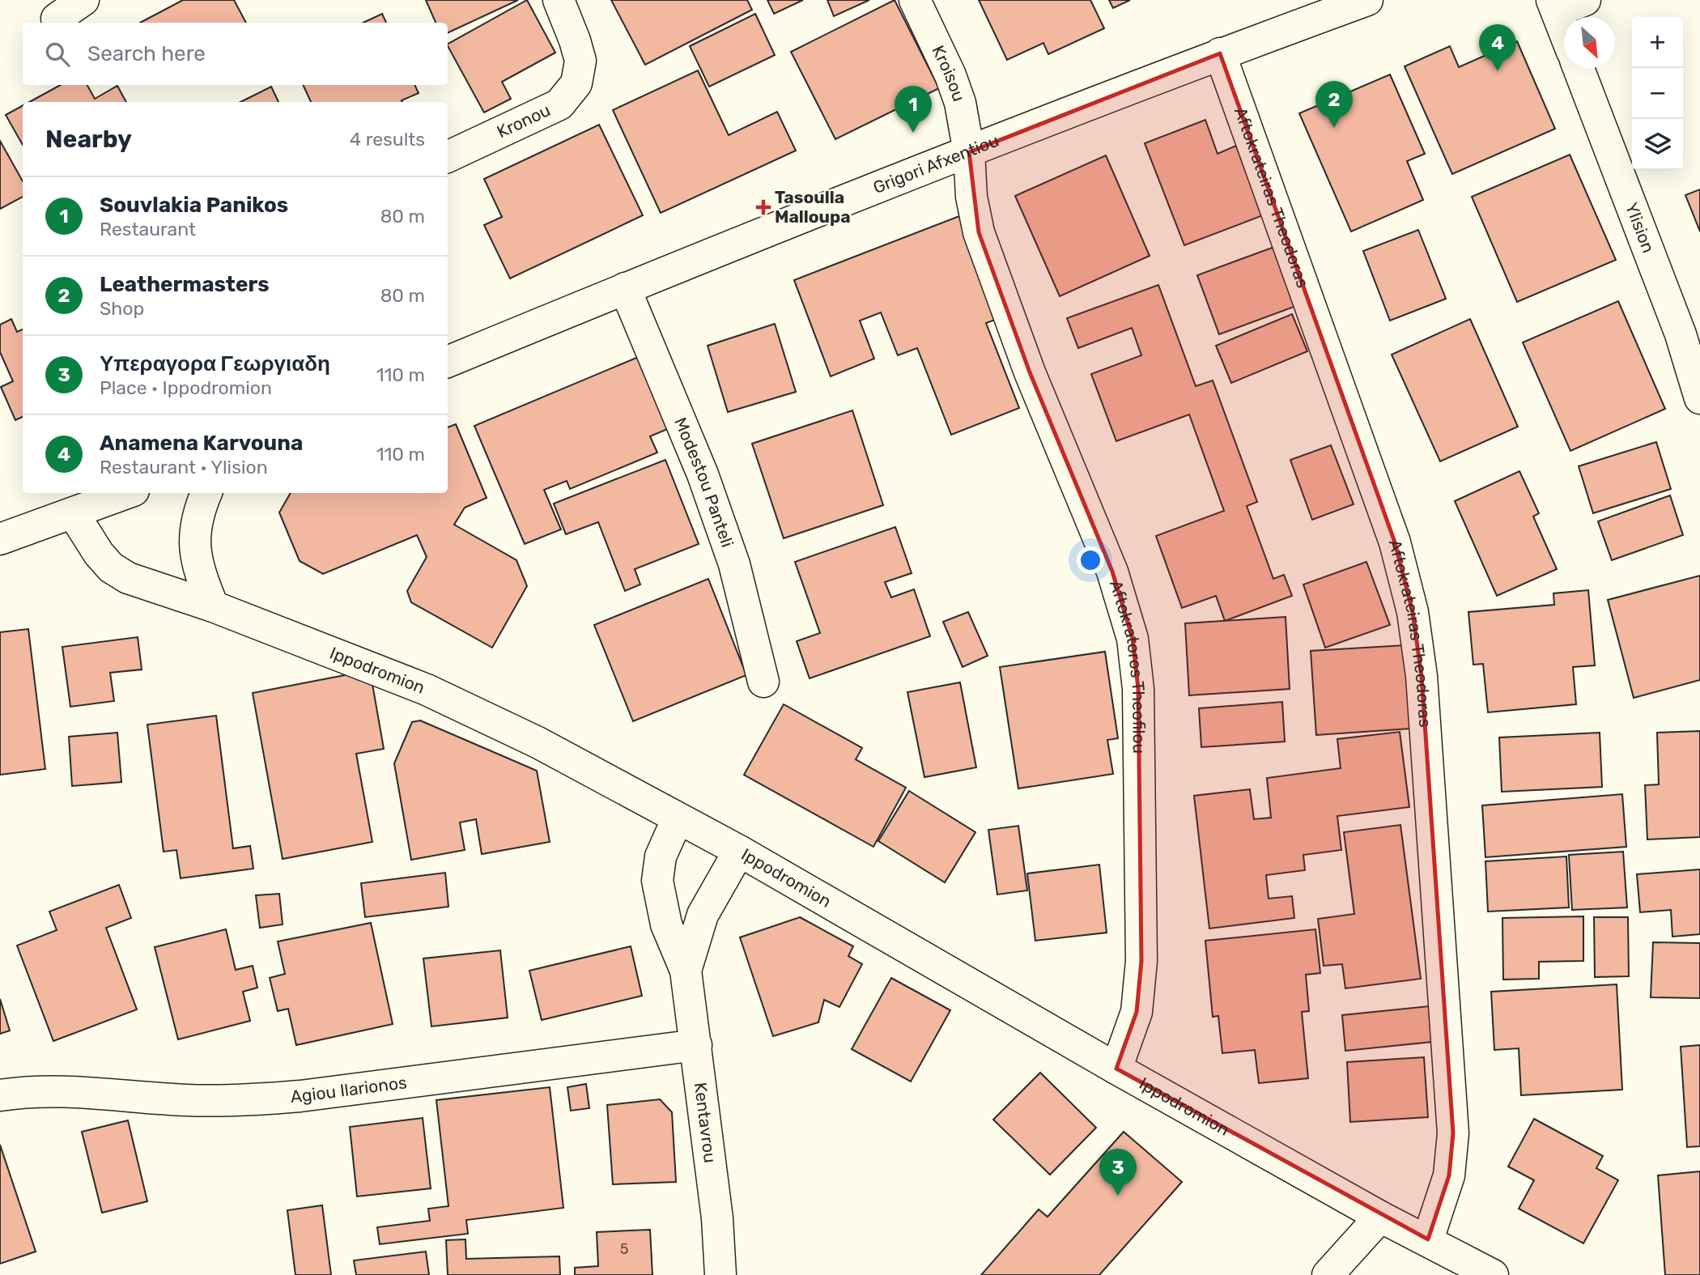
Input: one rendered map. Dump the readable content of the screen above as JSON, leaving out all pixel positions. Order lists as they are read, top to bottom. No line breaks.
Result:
{"streets":{"street":["Kroisou","Kronou","Grigori Afxentiou","Aftokrateiras Theodoras","Ylision","Modestou Panteli","Aftokratoros Theofilou","Ippodromion","Agiou Ilarionos","Kentavrou"]},"crossings":[["Kroisou","Grigori Afxentiou"],["Kroisou","Aftokratoros Theofilou"],["Grigori Afxentiou","Aftokrateiras Theodoras"],["Grigori Afxentiou","Modestou Panteli"],["Grigori Afxentiou","Aftokratoros Theofilou"],["Aftokrateiras Theodoras","Ippodromion"],["Aftokratoros Theofilou","Ippodromion"],["Ippodromion","Kentavrou"],["Agiou Ilarionos","Kentavrou"]],"places":{"health":["Tasoulla Malloupa"]},"house_numbers":["5"],"north":"bottom right","page":{"map_buttons":["+","−"],"search":"Search here","pins":["4","2","1","3"],"heading":["Nearby","4 results"],"list":[{"mark":"1","name":"Souvlakia Panikos","note":"Restaurant","value":"80 m"},{"mark":"2","name":"Leathermasters","note":"Shop","value":"80 m"},{"mark":"3","name":"Υπεραγορα Γεωργιαδη","note":"Place · Ippodromion","value":"110 m"},{"mark":"4","name":"Anamena Karvouna","note":"Restaurant · Ylision","value":"110 m"}]}}
